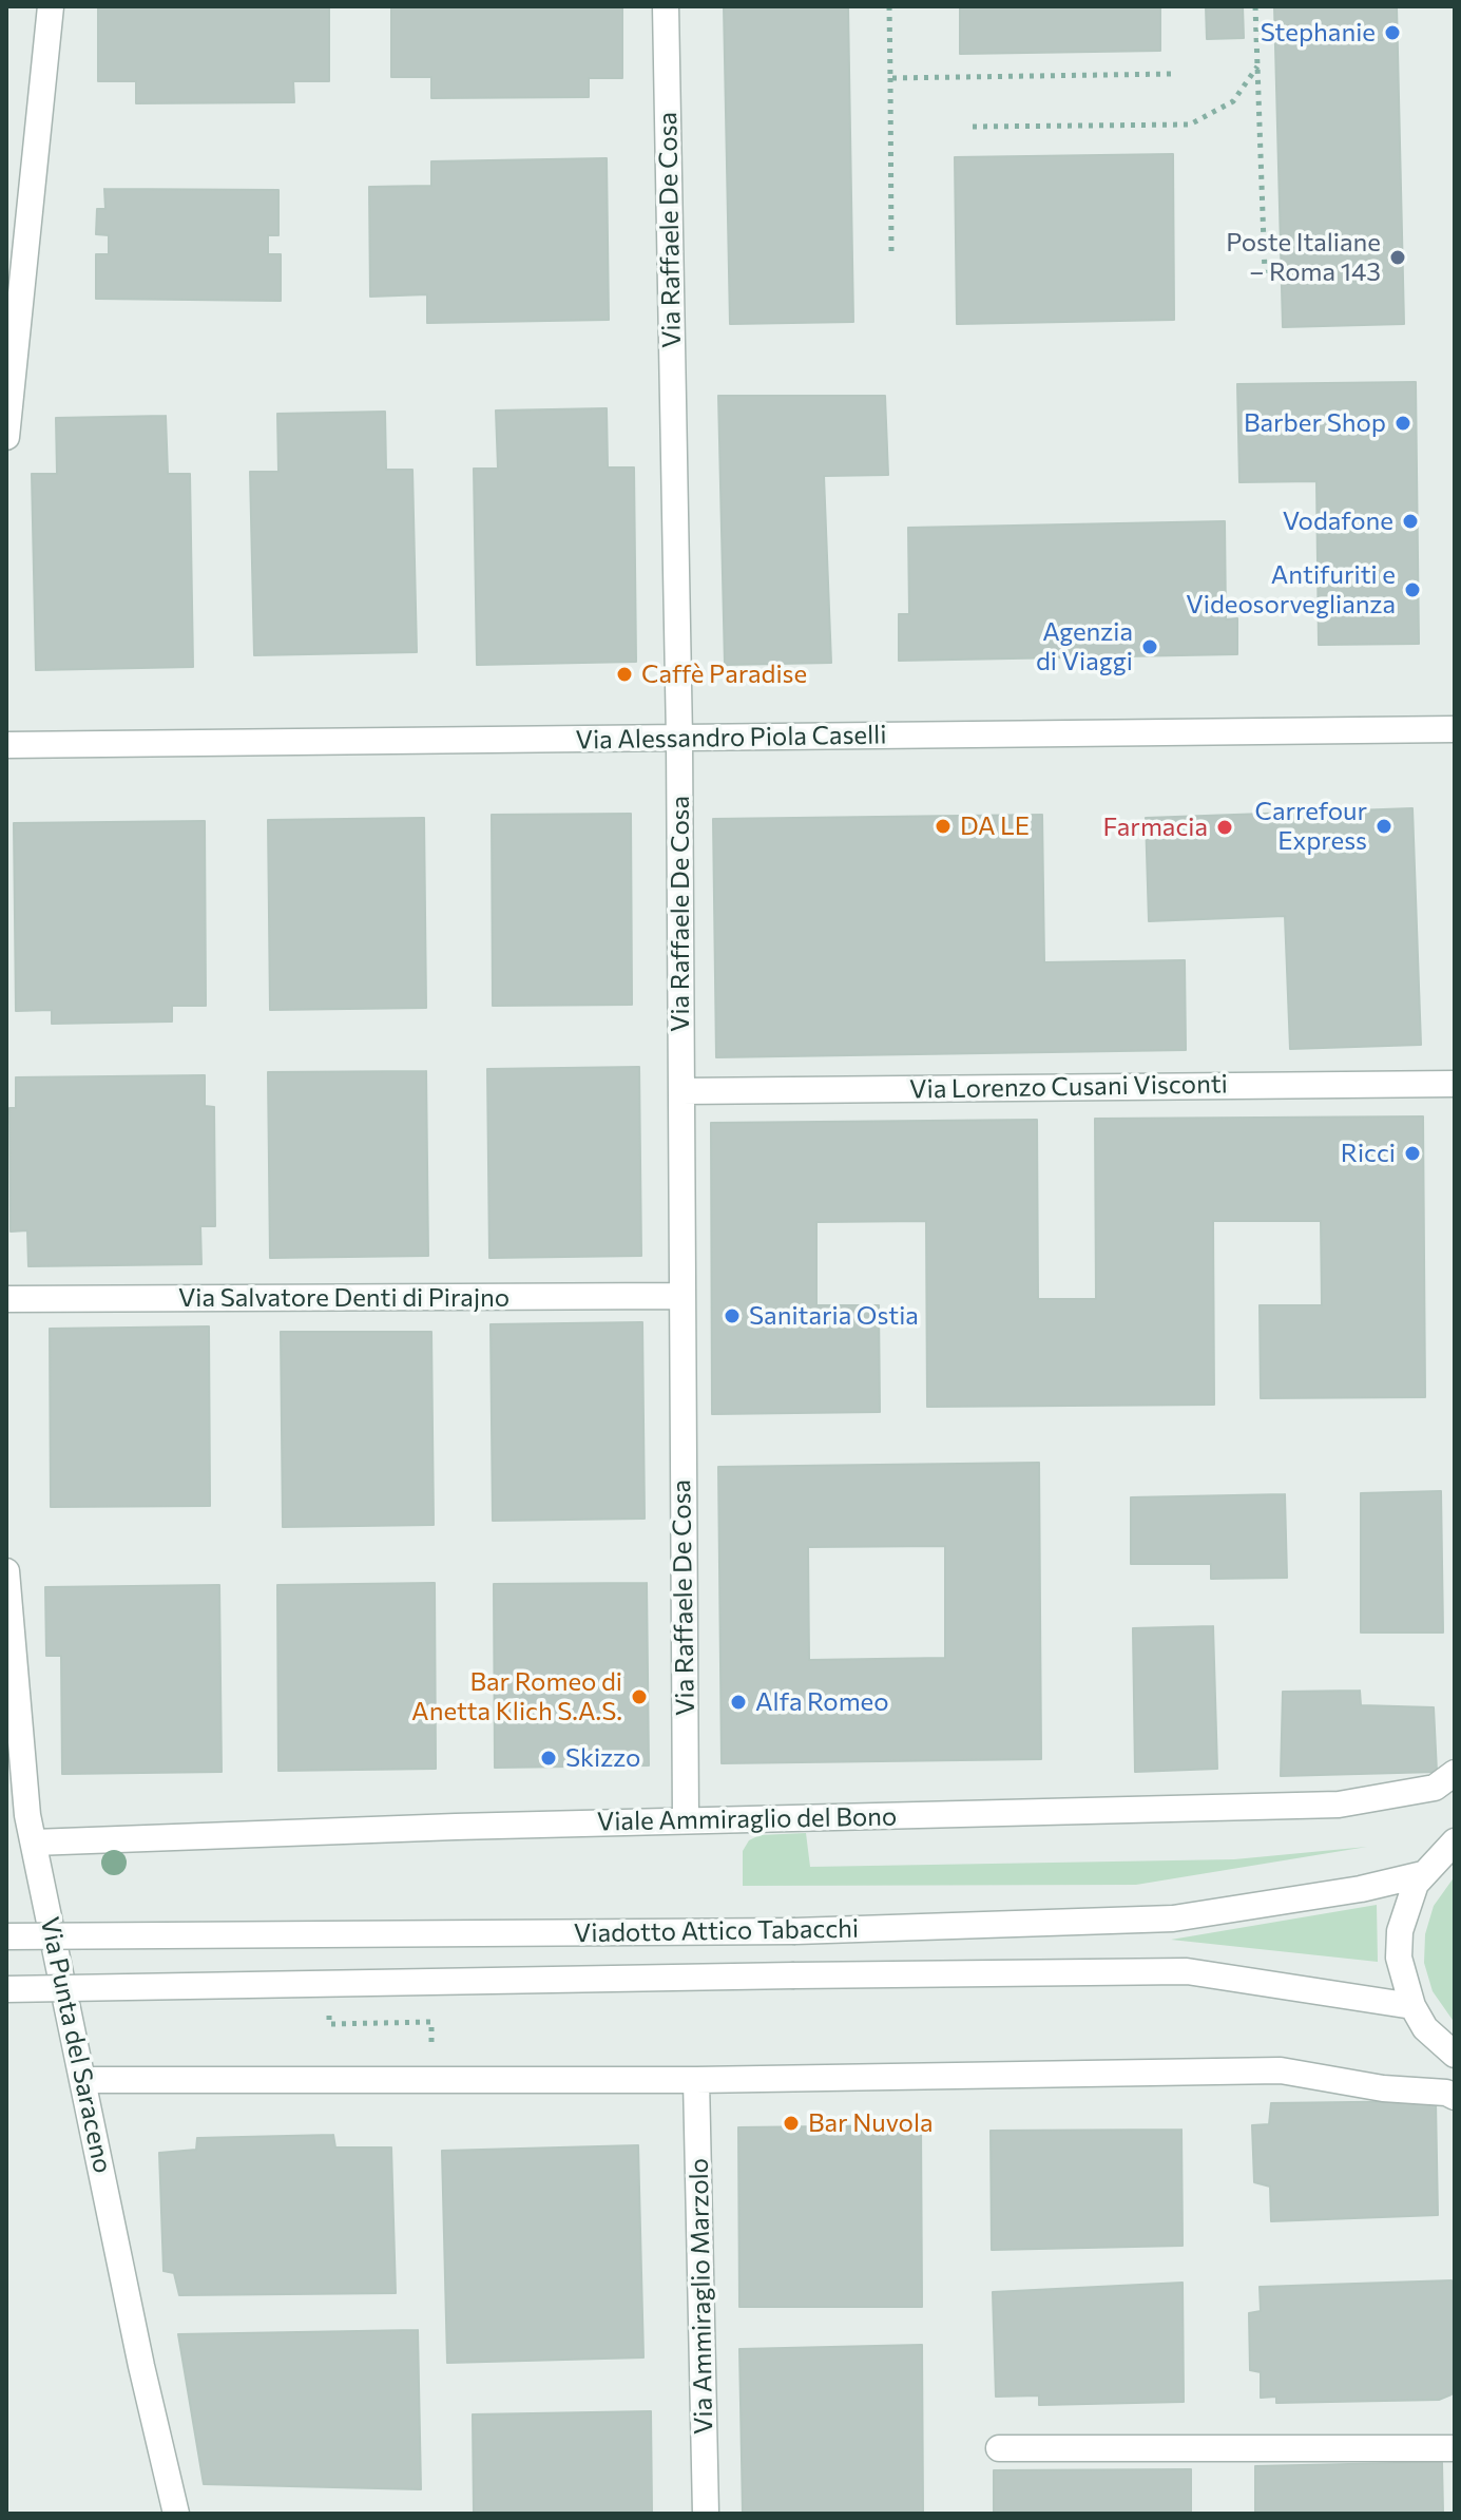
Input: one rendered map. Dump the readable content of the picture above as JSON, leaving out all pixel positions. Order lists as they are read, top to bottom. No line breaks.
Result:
{"streets":{"street":["Via Raffaele De Cosa","Via Alessandro Piola Caselli","Via Lorenzo Cusani Visconti","Via Salvatore Denti di Pirajno","Viale Ammiraglio del Bono","Viadotto Attico Tabacchi","Via Punta del Saraceno","Via Ammiraglio Marzolo"]},"crossings":[["Via Raffaele De Cosa","Via Alessandro Piola Caselli"],["Via Raffaele De Cosa","Via Lorenzo Cusani Visconti"],["Via Raffaele De Cosa","Via Salvatore Denti di Pirajno"],["Via Raffaele De Cosa","Viale Ammiraglio del Bono"],["Viale Ammiraglio del Bono","Via Punta del Saraceno"]],"places":["Stephanie","Poste Italiane – Roma 143","Barber Shop","Vodafone","Antifuriti e Videosorveglianza","Agenzia di Viaggi","Caffè Paradise","DA LE","Carrefour Express","Farmacia","Ricci","Sanitaria Ostia","Bar Romeo di Anetta Klich S.A.S.","Alfa Romeo","Skizzo","Bar Nuvola"]}
